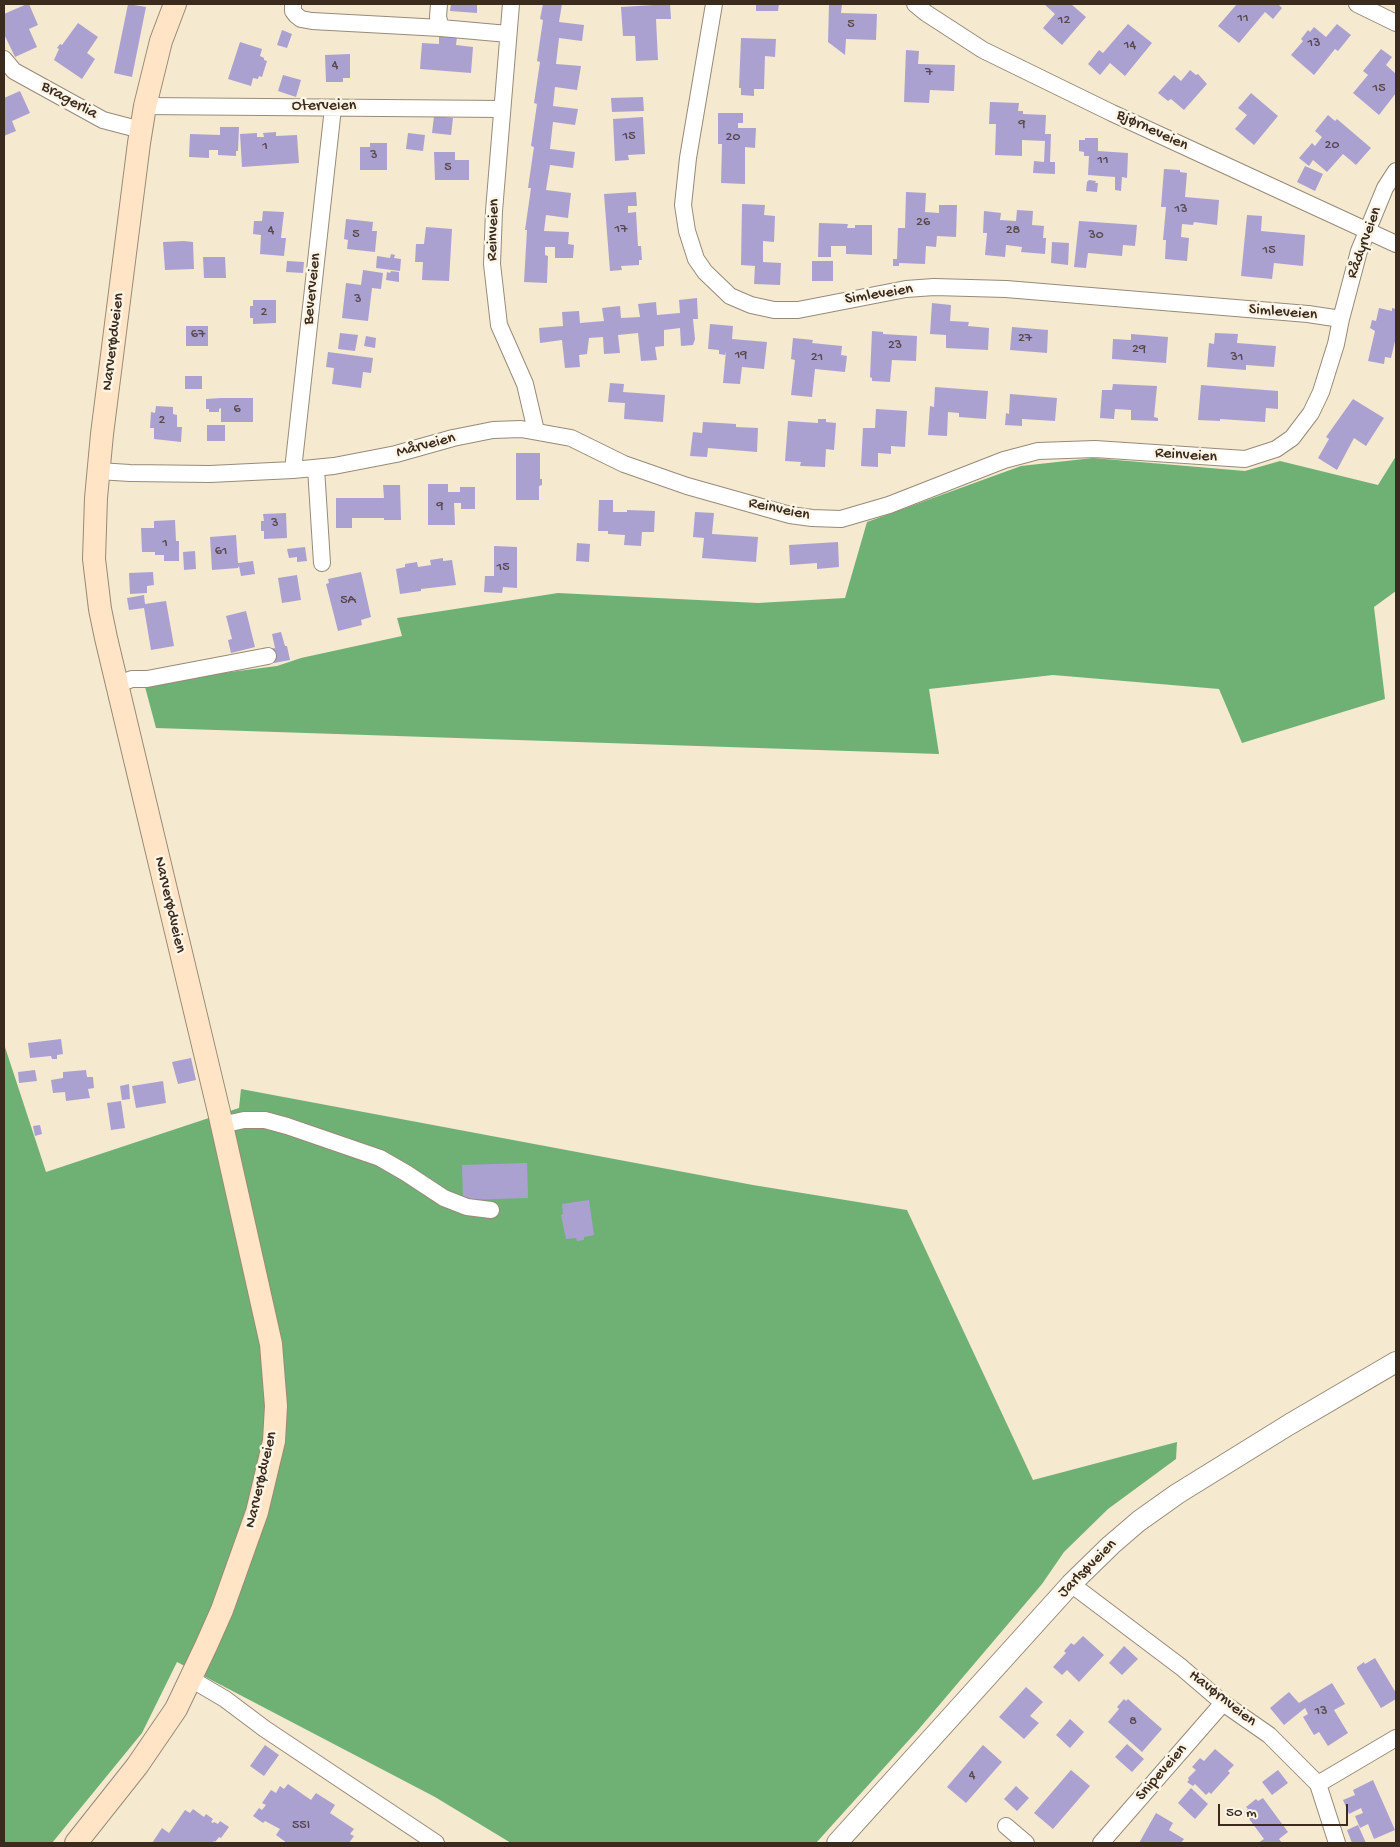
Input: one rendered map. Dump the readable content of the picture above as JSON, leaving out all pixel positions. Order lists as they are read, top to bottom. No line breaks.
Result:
{"streets":{"main road":["Narverødveien"],"street":["Bragerlia","Oterveien","Bjørneveien","Reinveien","Rådyrveien","Beverveien","Simleveien","Mårveien","Jarlsøveien","Havørnveien","Snipeveien"]},"crossings":[["Bragerlia","Narverødveien"],["Oterveien","Reinveien"],["Oterveien","Beverveien"],["Oterveien","Narverødveien"],["Bjørneveien","Rådyrveien"],["Reinveien","Rådyrveien"],["Reinveien","Simleveien"],["Reinveien","Mårveien"],["Rådyrveien","Simleveien"],["Beverveien","Mårveien"],["Narverødveien","Mårveien"],["Jarlsøveien","Havørnveien"],["Havørnveien","Snipeveien"]],"house_numbers":["11","12","5","13","14","4","7","15","9","15","20","20","1","3","11","5","13","26","17","4","28","5","30","15","3","2","67","27","23","29","19","21","31","6","2","9","3","1","61","15","5A","13","8","4","55I"],"scale_bar":"50 m"}
